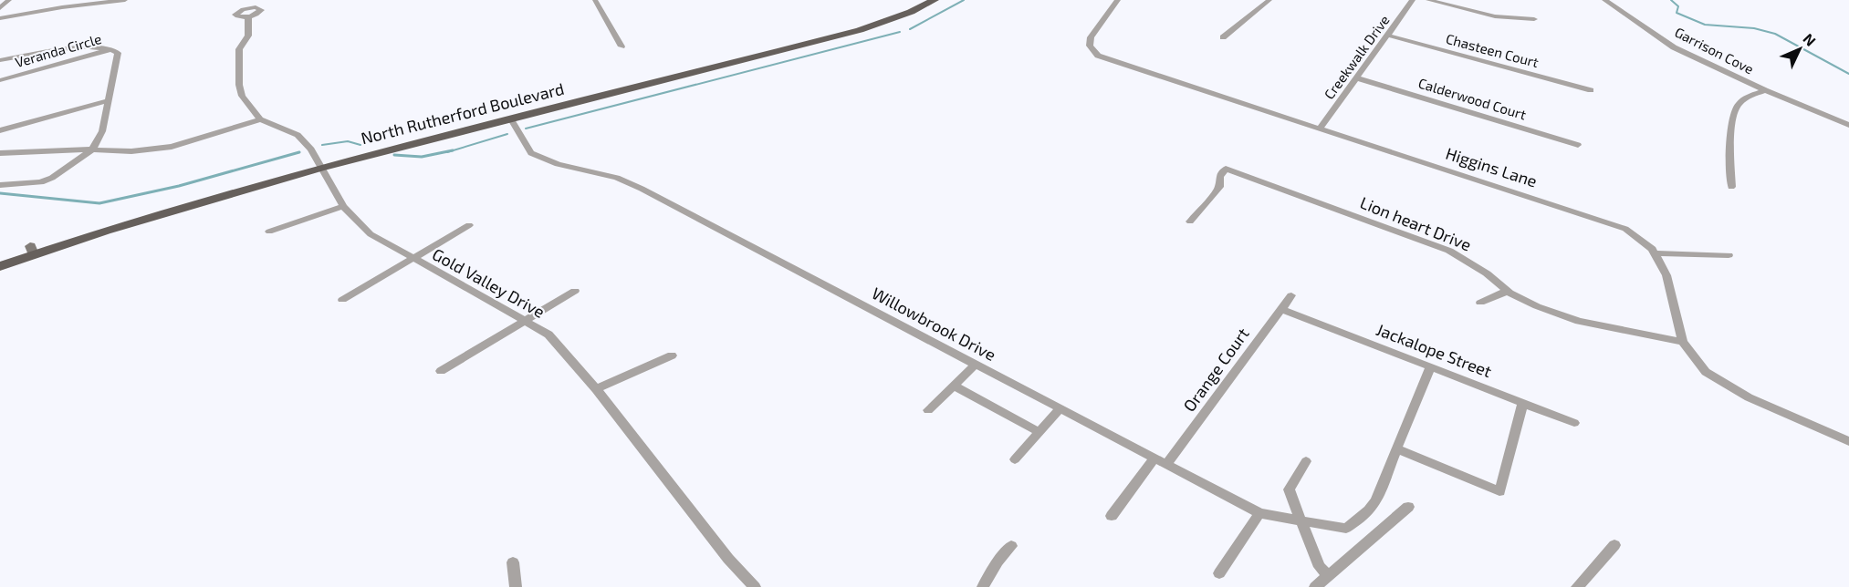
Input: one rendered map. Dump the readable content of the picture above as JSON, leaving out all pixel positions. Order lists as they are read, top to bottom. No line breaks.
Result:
{"streets":{"main road":["North Rutherford Boulevard"],"street":["Veranda Circle","Chasteen Court","Garrison Cove","Creekwalk Drive","Calderwood Court","Higgins Lane","Lion heart Drive","Gold Valley Drive","Willowbrook Drive","Jackalope Street","Orange Court"]},"crossings":[["Chasteen Court","Creekwalk Drive"],["Creekwalk Drive","Calderwood Court"],["Creekwalk Drive","Higgins Lane"],["North Rutherford Boulevard","Gold Valley Drive"],["North Rutherford Boulevard","Willowbrook Drive"],["Higgins Lane","Lion heart Drive"],["Willowbrook Drive","Orange Court"],["Jackalope Street","Orange Court"]],"north":"top right"}
